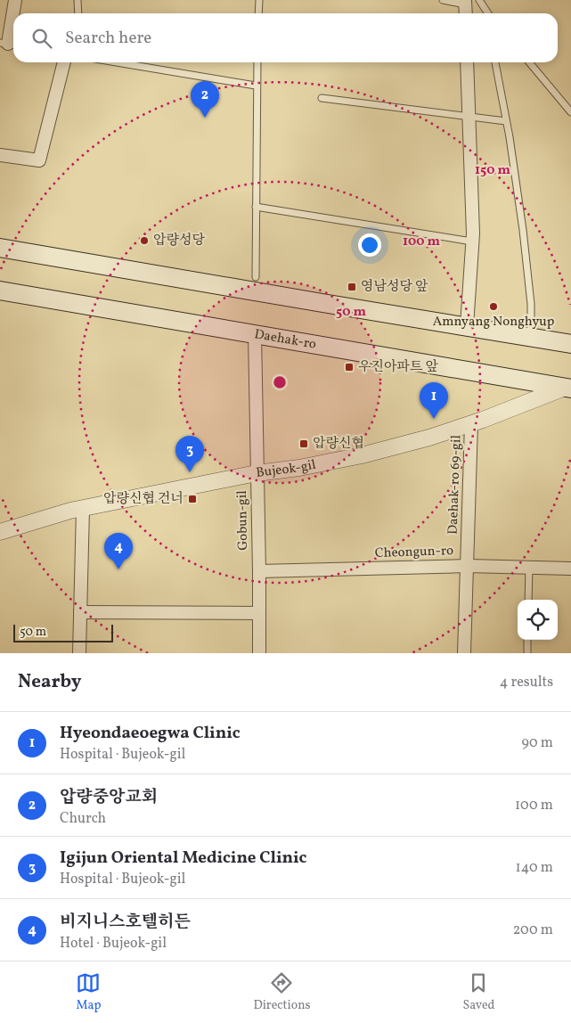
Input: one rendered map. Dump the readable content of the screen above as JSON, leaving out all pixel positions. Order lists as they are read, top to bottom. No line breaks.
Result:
{"streets":{"main road":["Daehak-ro"],"street":["Bujeok-gil","Daehak-ro 69-gil","Gobun-gil","Cheongun-ro"]},"crossings":[["Daehak-ro","Bujeok-gil"],["Daehak-ro","Gobun-gil"],["Bujeok-gil","Daehak-ro 69-gil"],["Bujeok-gil","Gobun-gil"],["Daehak-ro 69-gil","Cheongun-ro"],["Gobun-gil","Cheongun-ro"]],"places":{"other":["압량성당","Amnyang Nonghyup"],"transit":["영남성당 앞","우진아파트 앞","압량신협","압량신협 건너"]},"scale_bar":"50 m","page":{"search":"Search here","pins":["2","1","3","4"],"scale":"50 m","heading":["Nearby","4 results"],"list":[{"mark":"1","name":"Hyeondaeoegwa Clinic","note":"Hospital · Bujeok-gil","value":"90 m"},{"mark":"2","name":"압량중앙교회","note":"Church","value":"100 m"},{"mark":"3","name":"Igijun Oriental Medicine Clinic","note":"Hospital · Bujeok-gil","value":"140 m"},{"mark":"4","name":"비지니스호텔히든","note":"Hotel · Bujeok-gil","value":"200 m"}],"nav":["Map","Directions","Saved"]},"rings":["150 m","100 m","50 m"]}
